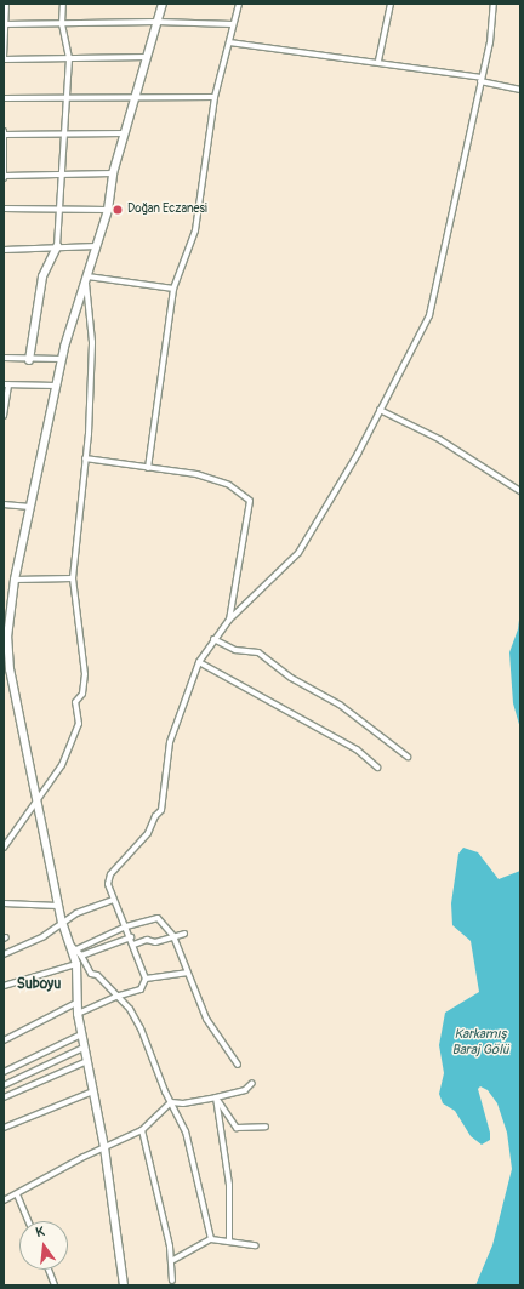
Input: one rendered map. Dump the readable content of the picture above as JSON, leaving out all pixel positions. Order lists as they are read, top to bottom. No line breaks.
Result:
{"districts":["Suboyu"],"water":["Karkamış Baraj Gölü"],"places":["Doğan Eczanesi"],"north":"top"}
